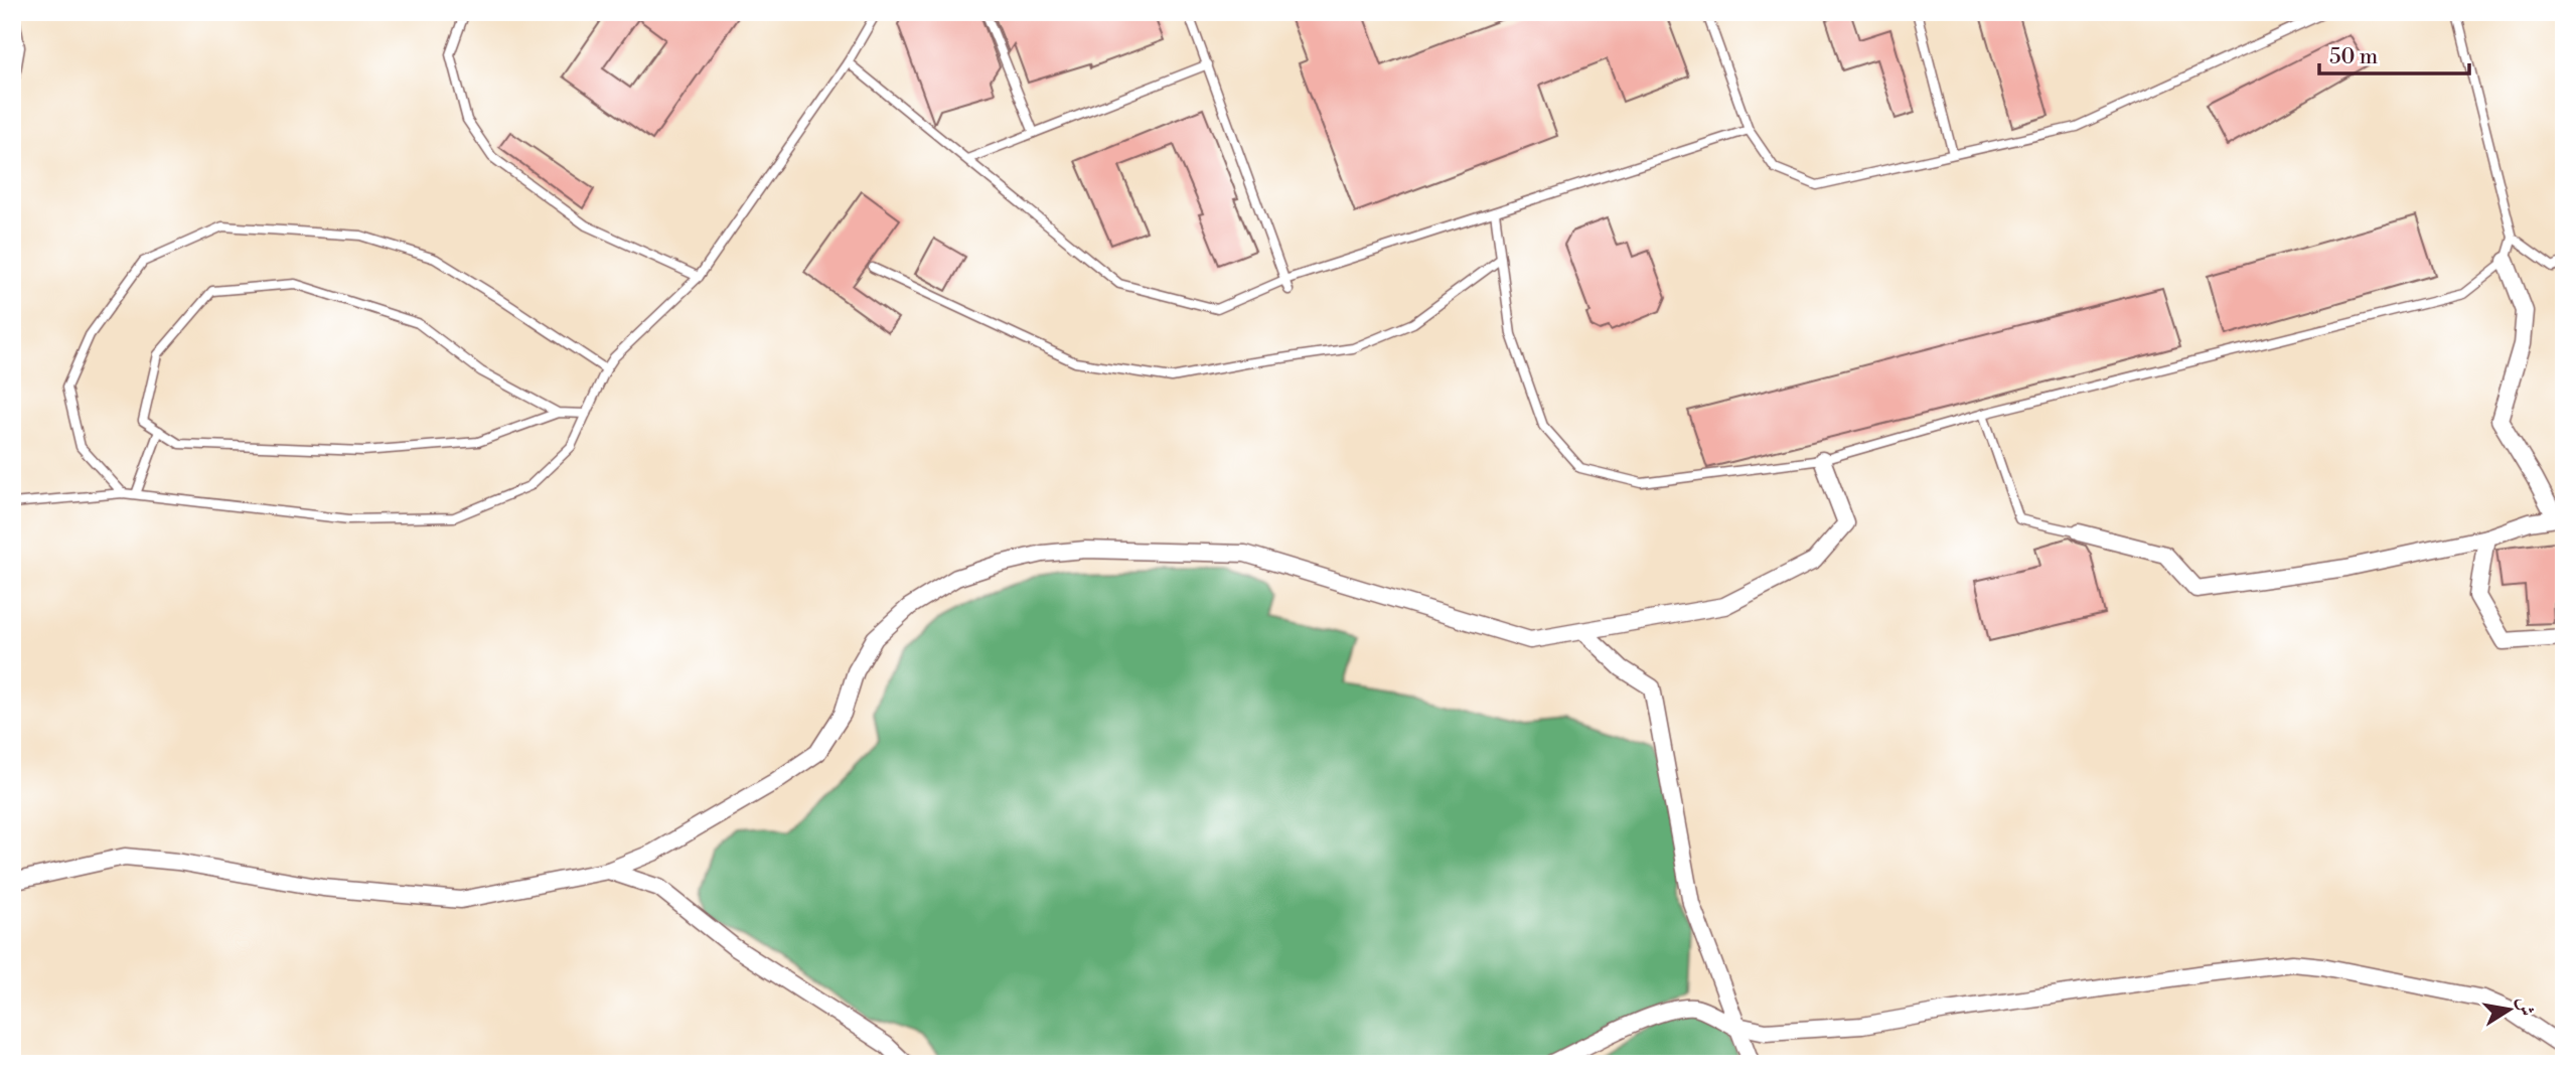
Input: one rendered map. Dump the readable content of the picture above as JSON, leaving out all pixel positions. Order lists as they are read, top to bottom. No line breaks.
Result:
{"scale_bar":"50 m","north":"right"}
